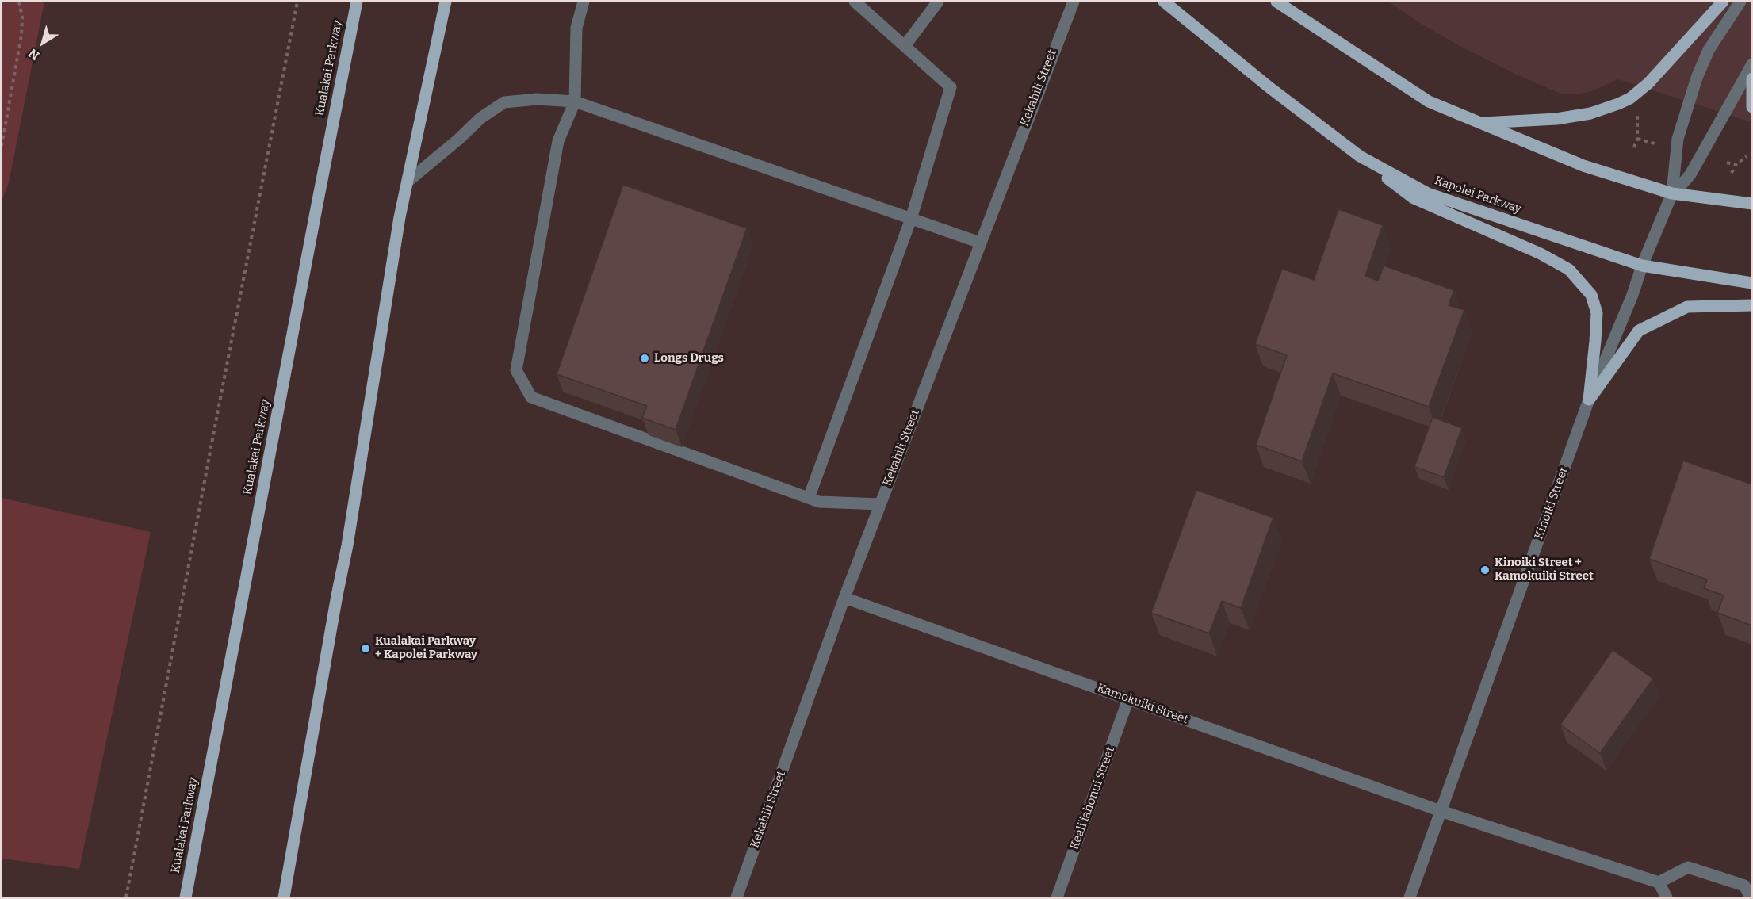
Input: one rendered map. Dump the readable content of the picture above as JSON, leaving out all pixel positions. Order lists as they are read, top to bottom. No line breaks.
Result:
{"streets":{"main road":["Kualakai Parkway","Kapolei Parkway"],"street":["Kekahili Street","Kinoiki Street","Kamokuiki Street","Keali'iahonui Street"]},"crossings":[["Kekahili Street","Kamokuiki Street"],["Kapolei Parkway","Kinoiki Street"],["Kinoiki Street","Kamokuiki Street"],["Kamokuiki Street","Keali'iahonui Street"]],"places":["Longs Drugs","Kinoiki Street + Kamokuiki Street","Kualakai Parkway + Kapolei Parkway"],"north":"bottom left"}
